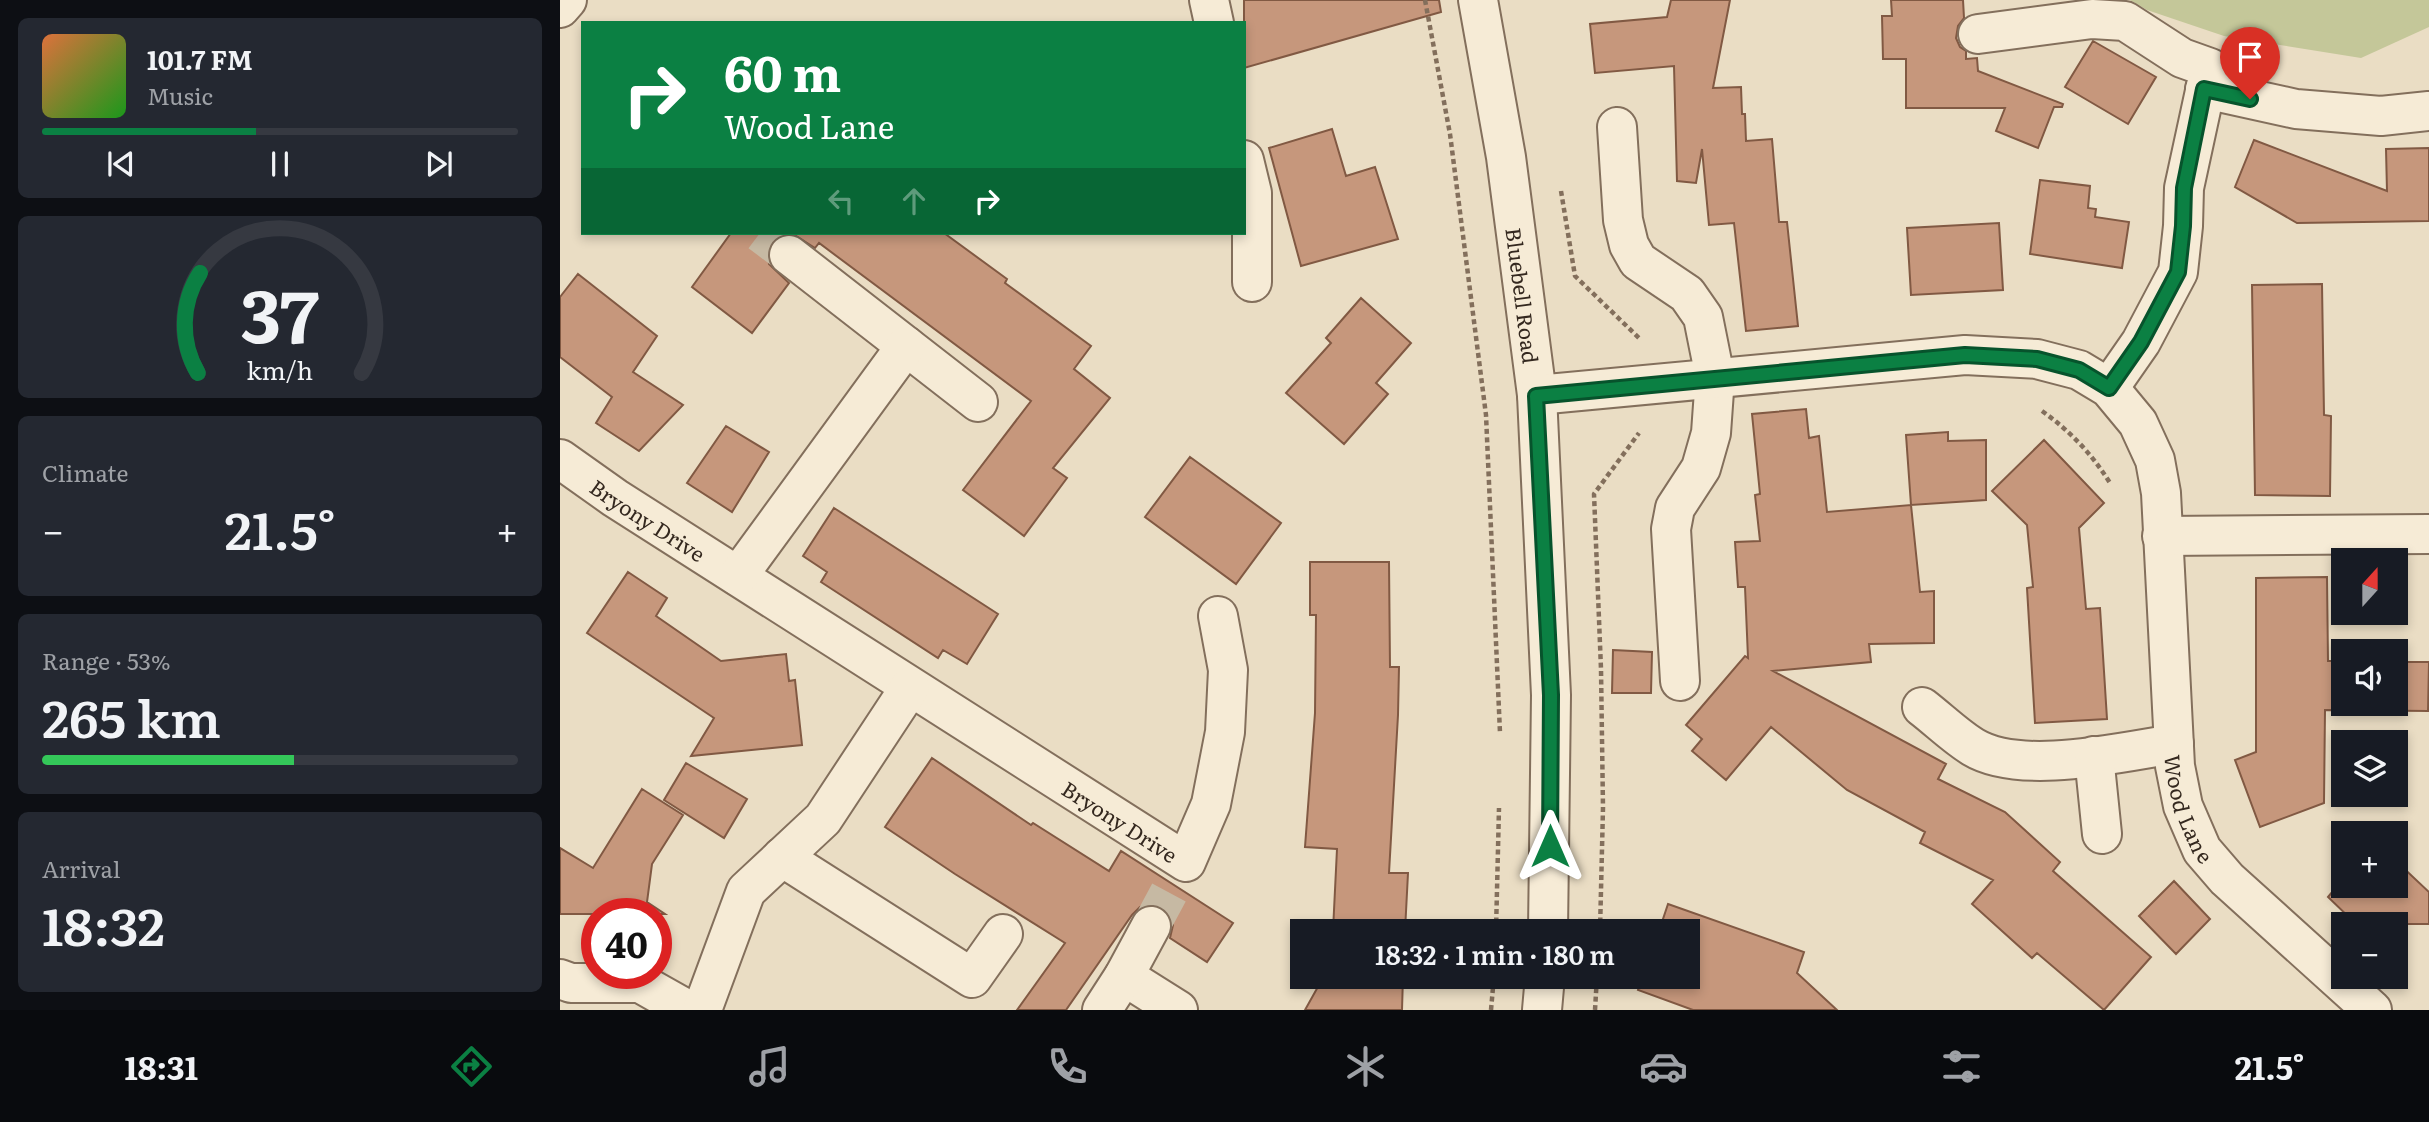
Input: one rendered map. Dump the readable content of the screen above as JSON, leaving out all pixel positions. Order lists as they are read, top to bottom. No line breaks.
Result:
{"streets":{"street":["Bluebell Road","Bryony Drive","Wood Lane"]},"crossings":[["Bluebell Road","Wood Lane"]],"north":"top","page":{"turn":["60 m","Wood Lane"],"song":["101.7 FM","Music"],"tile":["Climate",["Range · 53%","265 km"],["Arrival","18:32"]],"heat":["−","21.5°","+"],"map_buttons":["+","−"],"limit":"40","trip":"18:32 · 1 min · 180 m","tabs":["18:31","21.5°"],"gauge":["37","km/h"]}}
